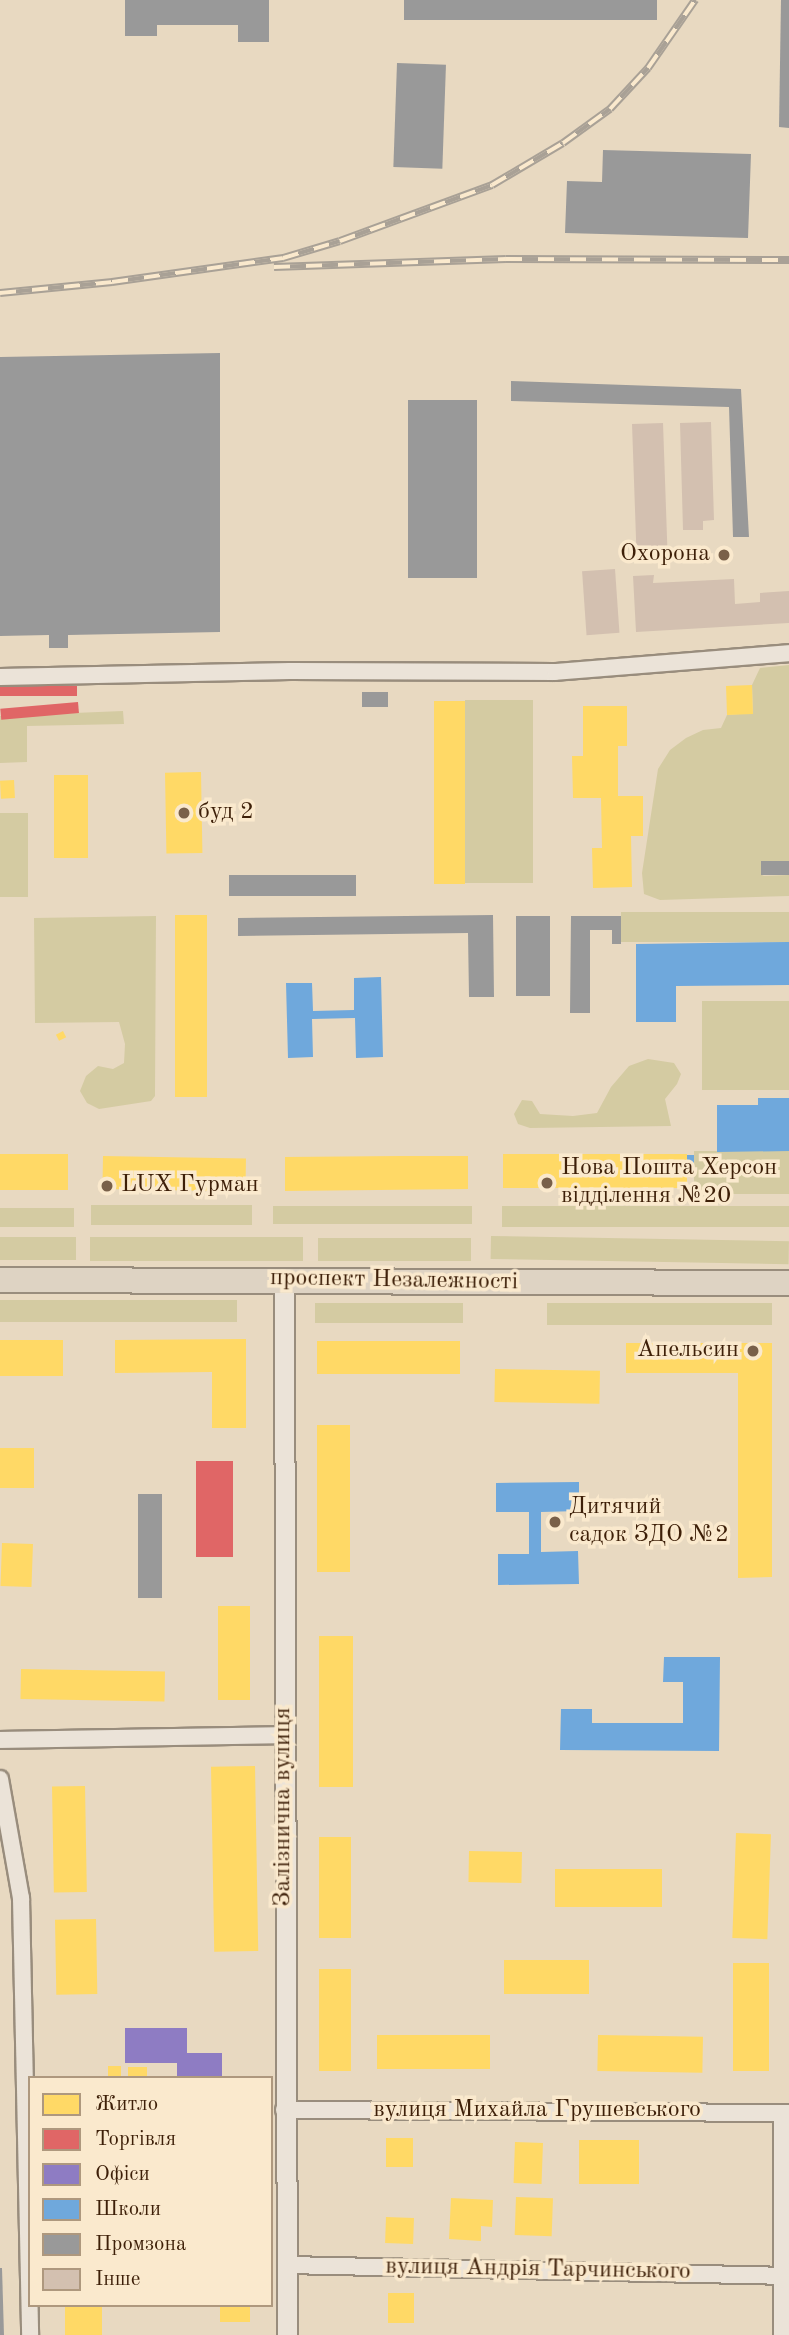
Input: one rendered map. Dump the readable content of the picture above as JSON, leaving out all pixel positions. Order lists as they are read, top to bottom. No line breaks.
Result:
{"streets":{"main road":["проспект Незалежності"],"street":["Залізнична вулиця","вулиця Михайла Грушевського","вулиця Андрія Тарчинського"]},"crossings":[["проспект Незалежності","Залізнична вулиця"],["Залізнична вулиця","вулиця Михайла Грушевського"],["Залізнична вулиця","вулиця Андрія Тарчинського"]],"places":["Охорона","буд 2","Нова Пошта Херсон відділення №20","LUX Гурман","Апельсин","Дитячий садок ЗДО №2"],"legend":["Житло","Торгівля","Офіси","Школи","Промзона","Інше"]}
